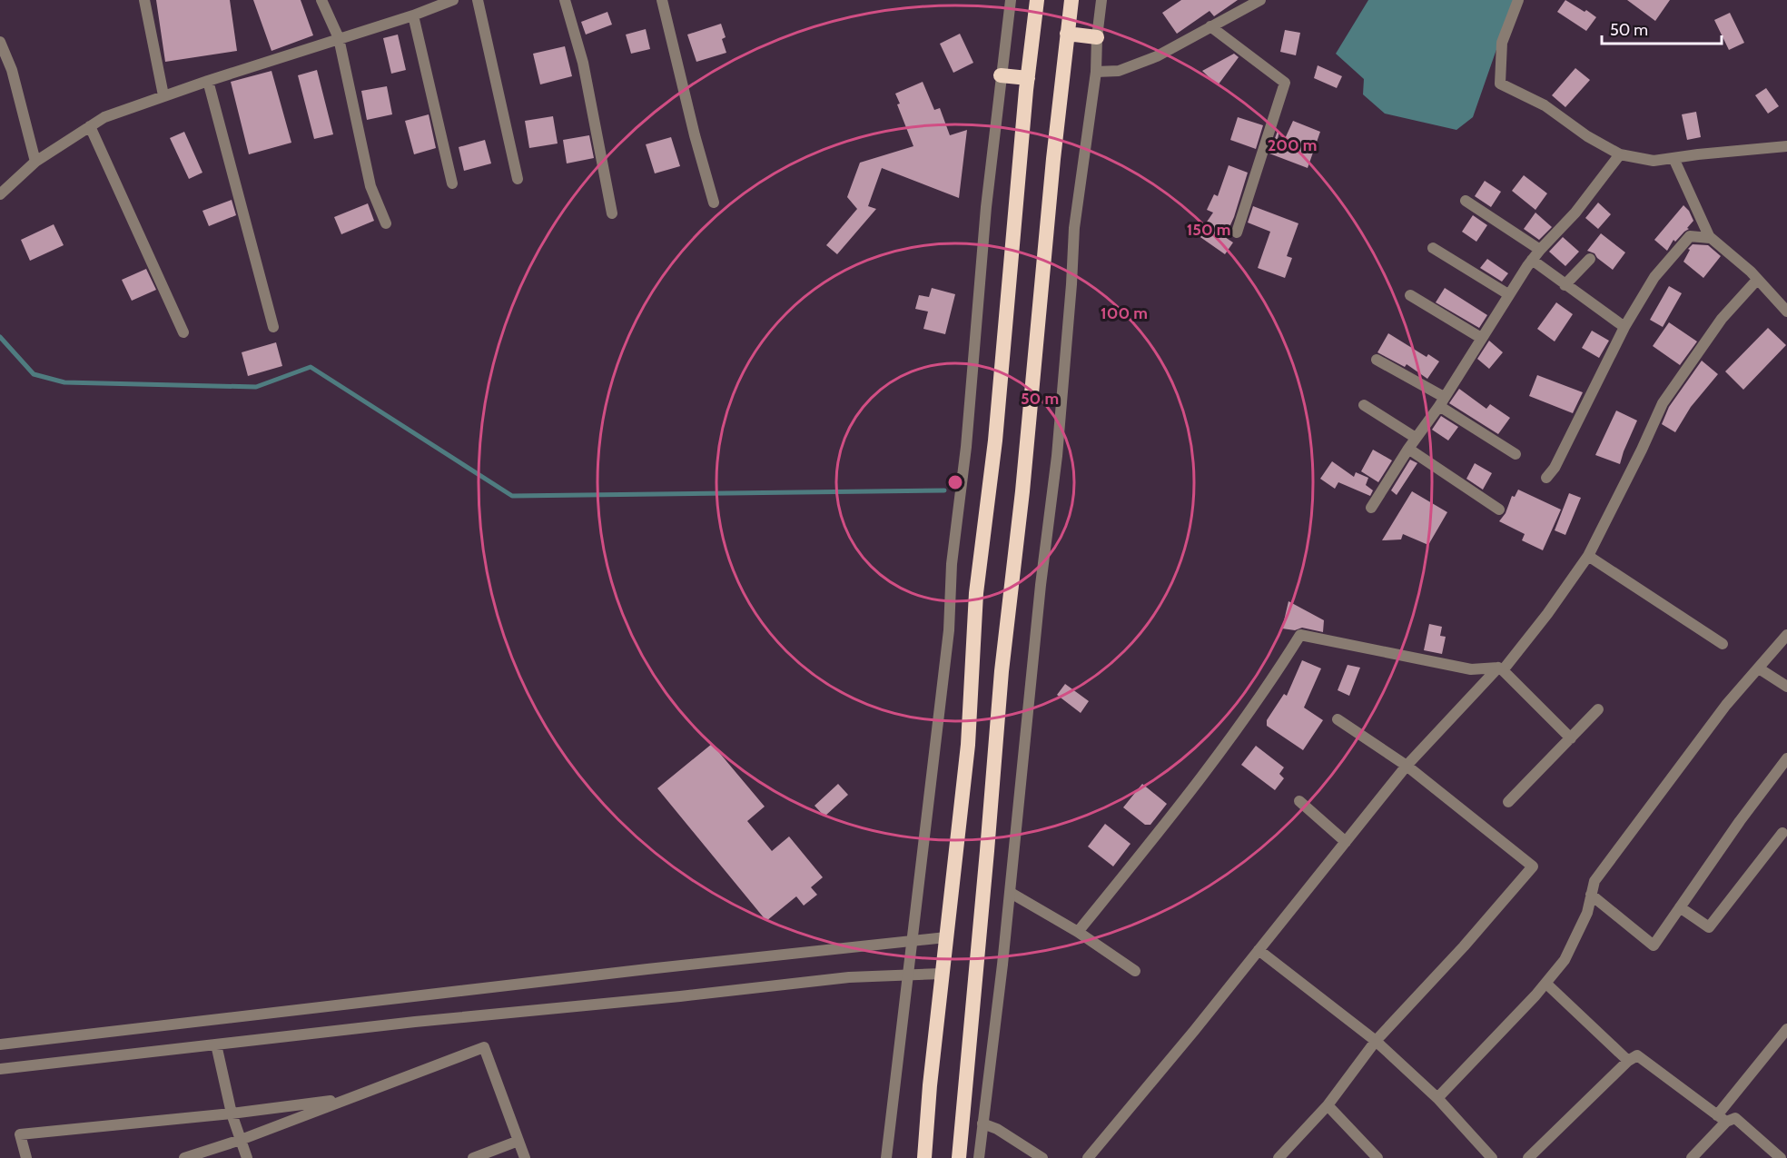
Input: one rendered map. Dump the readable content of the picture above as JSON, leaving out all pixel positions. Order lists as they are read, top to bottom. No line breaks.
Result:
{"scale_bar":"50 m","rings":["200 m","150 m","100 m","50 m"]}
